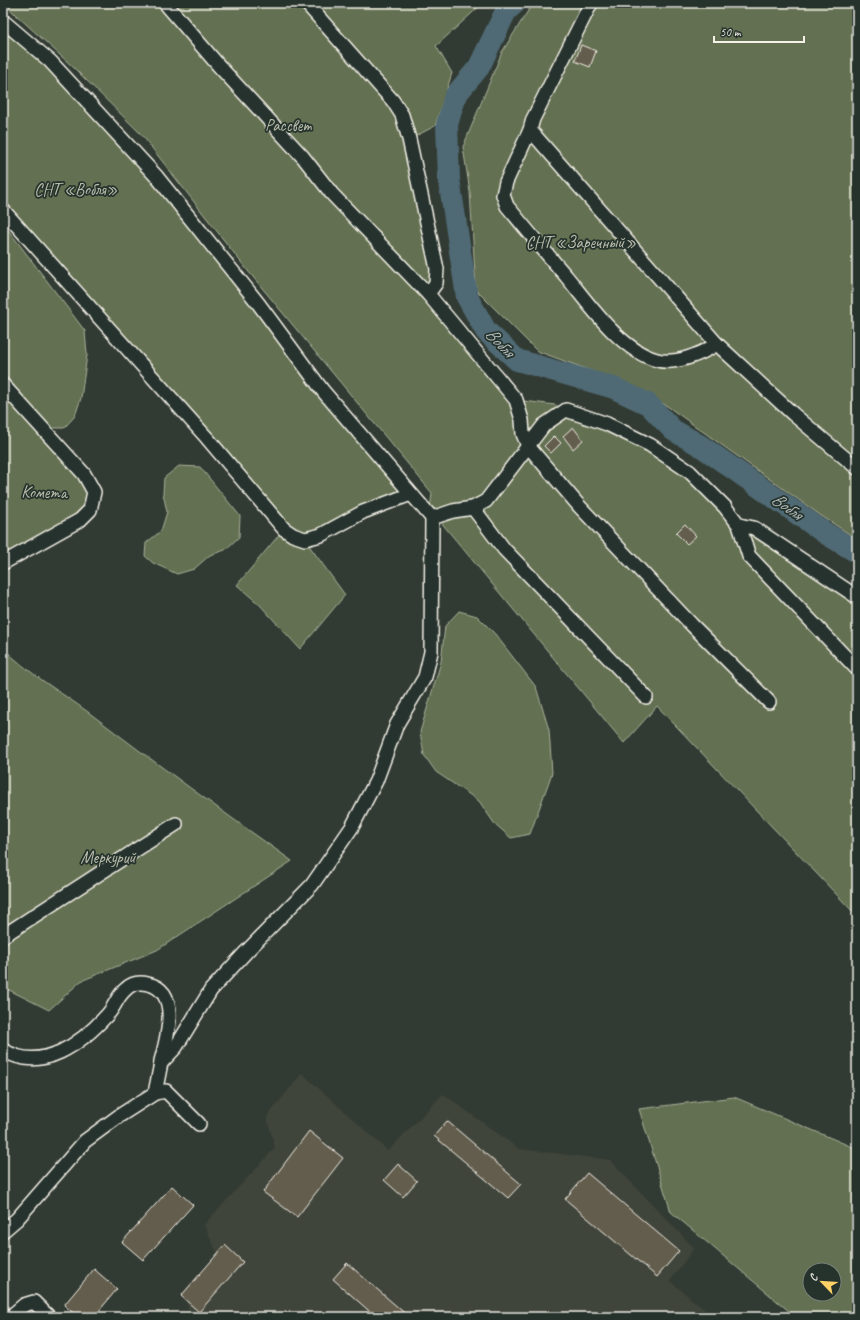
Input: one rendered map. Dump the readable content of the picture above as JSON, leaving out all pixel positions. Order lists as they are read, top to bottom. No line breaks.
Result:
{"water":["Вобля"],"parks":["Рассвет","СНТ «Вобля»","СНТ «Заречный»","Комета","Меркурий"],"scale_bar":"50 m","north":"top left"}
